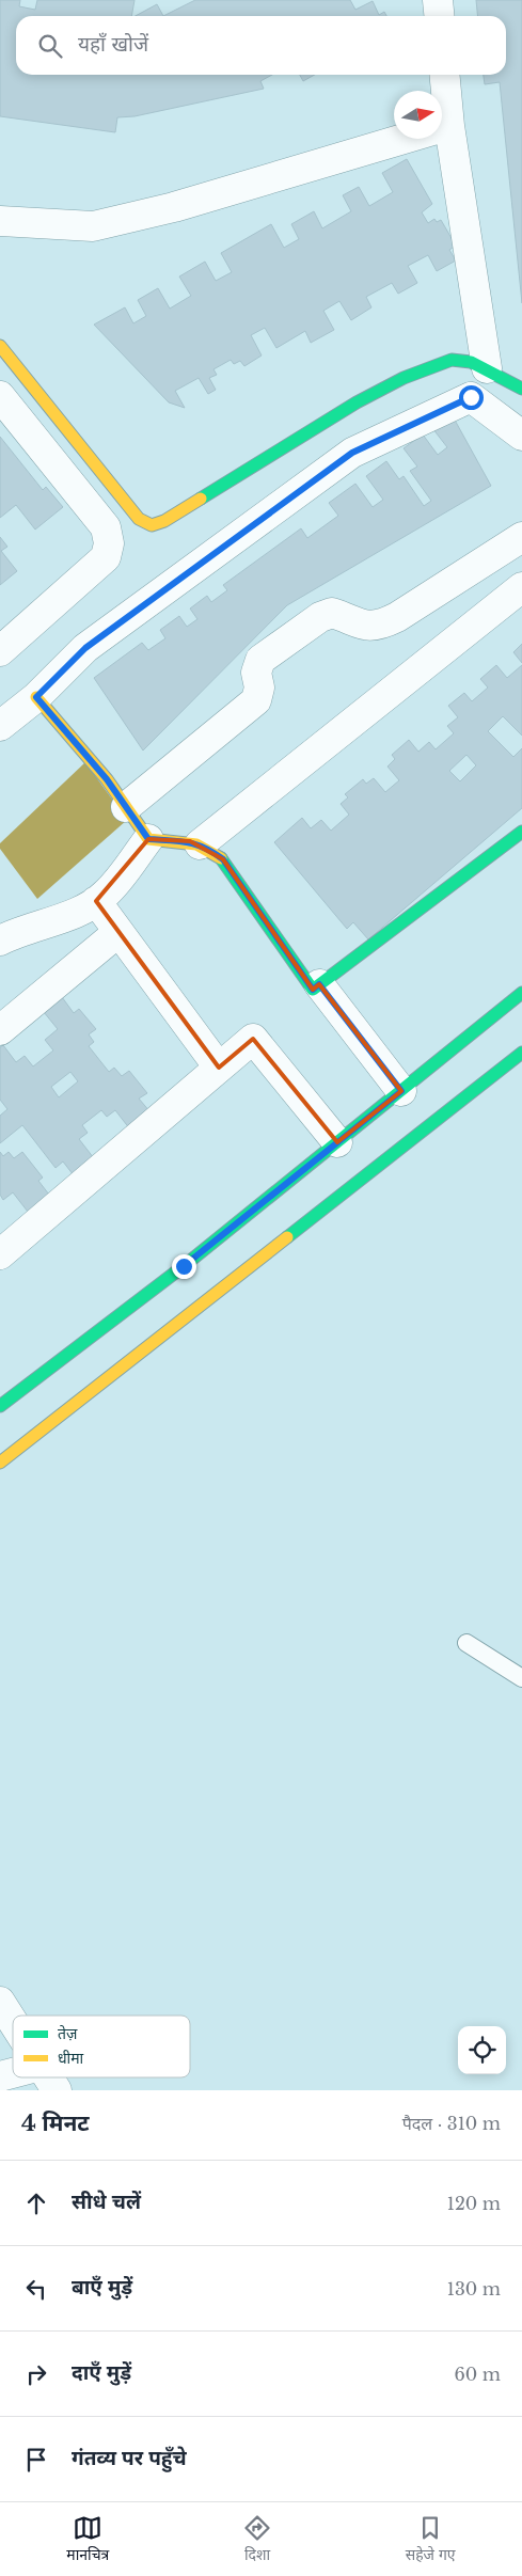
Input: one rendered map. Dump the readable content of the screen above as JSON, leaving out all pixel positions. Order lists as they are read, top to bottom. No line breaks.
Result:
{"legend":["तेज़","धीमा"],"north":"right","page":{"search":"यहाँ खोजें","heading":["4 मिनट","पैदल · 310 m"],"list":[["सीधे चलें","120 m"],["बाएँ मुड़ें","130 m"],["दाएँ मुड़ें","60 m"],"गंतव्य पर पहुँचे"],"nav":["मानचित्र","दिशा","सहेजे गए"]}}
